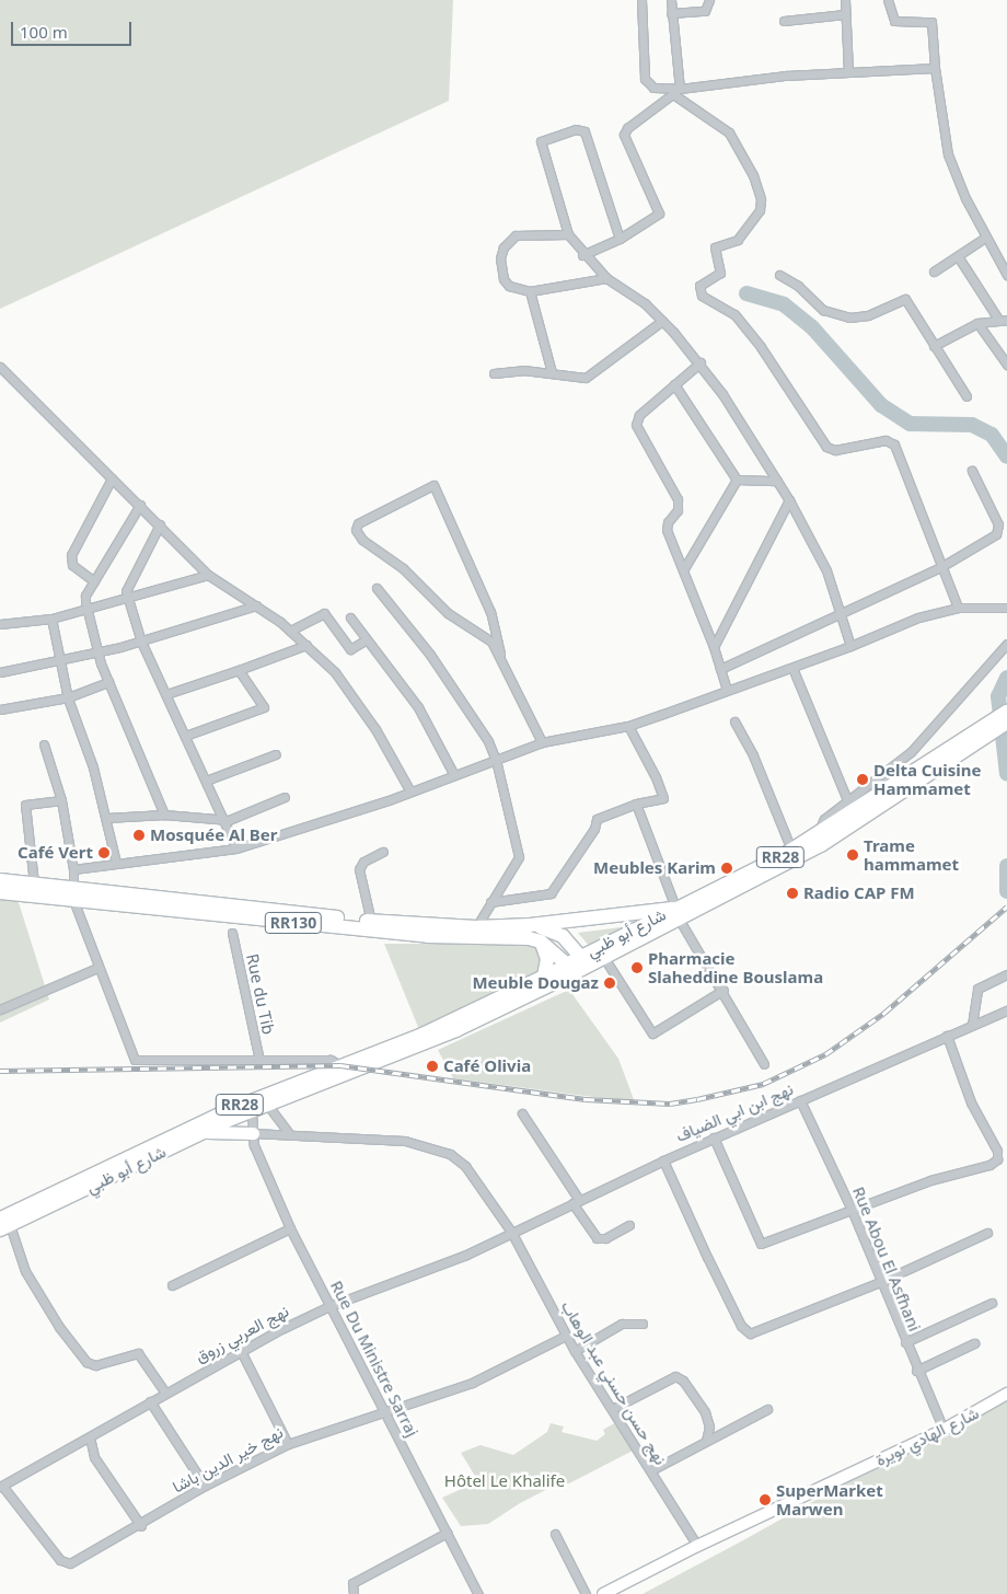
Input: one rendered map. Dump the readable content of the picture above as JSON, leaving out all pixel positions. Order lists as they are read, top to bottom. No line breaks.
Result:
{"streets":{"highway":["RR28","RR130","شارع أبو ظبي"],"street":["Rue du Tib","نهج ابن ابي الضياف","Rue Abou El Asfhani","نهج العربي زروق","Rue Du Ministre Sarraj","نهج حسن حسني عبد الوهاب","شارع الهادي نويرة","نهج خير الدين باشا"]},"crossings":[["RR130","شارع أبو ظبي"],["شارع أبو ظبي","Rue Du Ministre Sarraj"],["نهج ابن ابي الضياف","Rue Abou El Asfhani"],["نهج ابن ابي الضياف","نهج العربي زروق"],["نهج ابن ابي الضياف","نهج حسن حسني عبد الوهاب"],["Rue Abou El Asfhani","شارع الهادي نويرة"],["نهج العربي زروق","Rue Du Ministre Sarraj"],["نهج العربي زروق","نهج حسن حسني عبد الوهاب"],["نهج العربي زروق","نهج خير الدين باشا"],["Rue Du Ministre Sarraj","نهج حسن حسني عبد الوهاب"],["Rue Du Ministre Sarraj","نهج خير الدين باشا"],["نهج حسن حسني عبد الوهاب","شارع الهادي نويرة"],["نهج حسن حسني عبد الوهاب","نهج خير الدين باشا"]],"parks":["Hôtel Le Khalife"],"places":["Delta Cuisine Hammamet","Mosquée Al Ber","Café Vert","Trame hammamet","Meubles Karim","Radio CAP FM","Pharmacie Slaheddine Bouslama","Meuble Dougaz","Café Olivia","SuperMarket Marwen"],"scale_bar":"100 m"}
